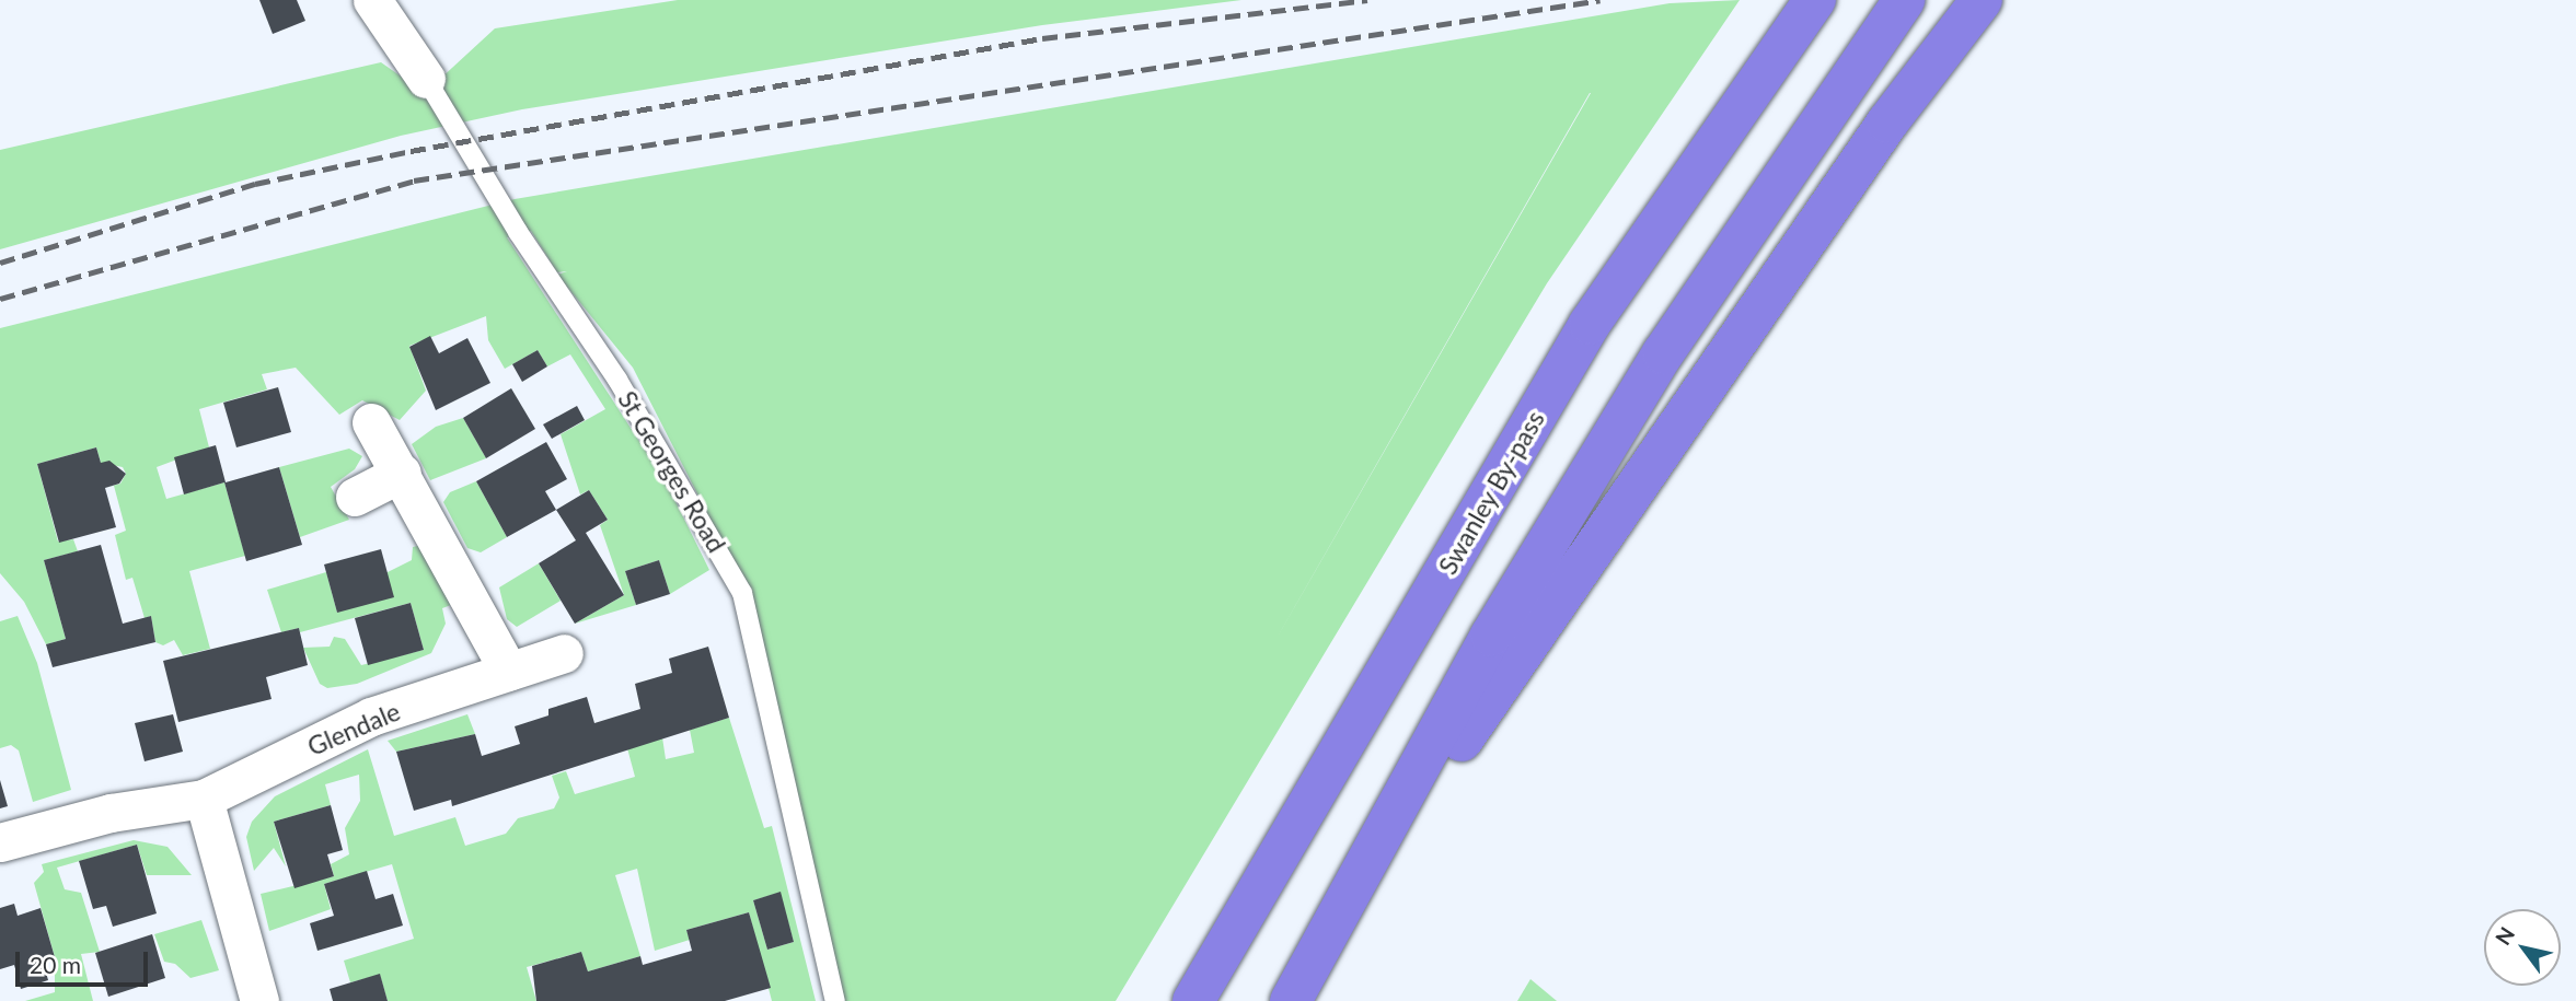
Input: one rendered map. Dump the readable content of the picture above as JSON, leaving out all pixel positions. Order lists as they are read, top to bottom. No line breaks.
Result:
{"streets":{"highway":["Swanley By-pass"],"street":["St Georges Road","Glendale"]},"scale_bar":"20 m","north":"top left"}
